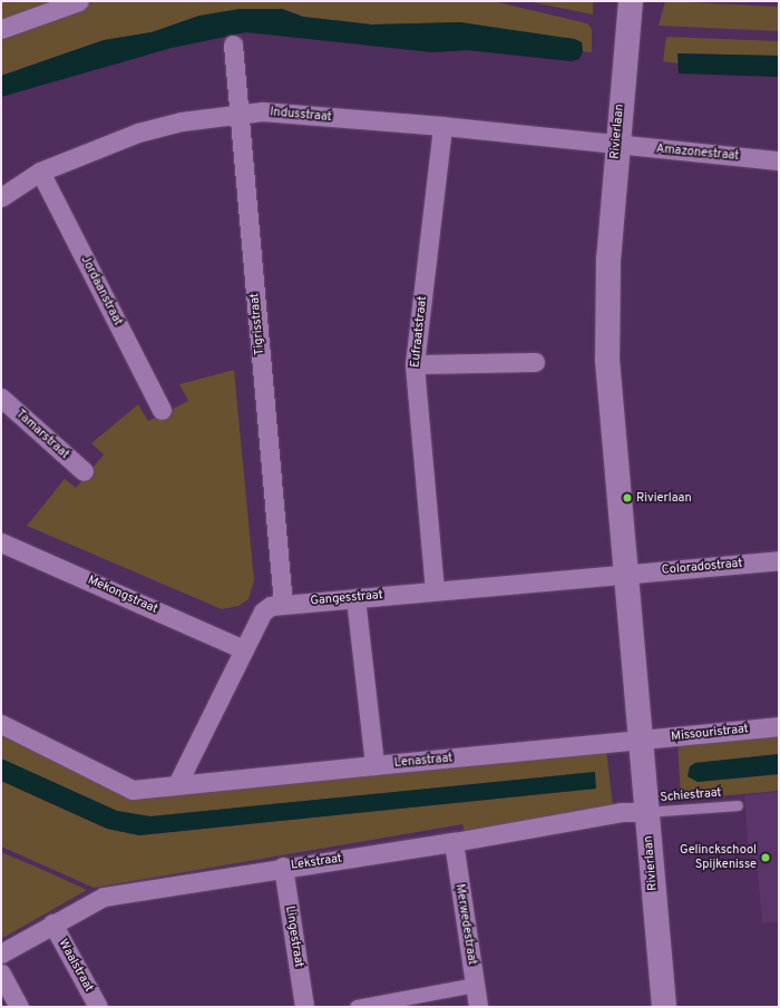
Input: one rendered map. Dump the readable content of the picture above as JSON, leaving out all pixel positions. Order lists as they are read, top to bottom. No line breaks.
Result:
{"streets":{"street":["Indusstraat","Rivierlaan","Amazonestraat","Jordaanstraat","Tigrisstraat","Eufraatstraat","Tamarstraat","Coloradostraat","Mekongstraat","Gangesstraat","Missouristraat","Lenastraat","Lekstraat","Merwedestraat","Lingestraat","Waalstraat"],"lane":["Schiestraat"]},"crossings":[["Indusstraat","Rivierlaan"],["Indusstraat","Amazonestraat"],["Indusstraat","Jordaanstraat"],["Indusstraat","Tigrisstraat"],["Indusstraat","Eufraatstraat"],["Rivierlaan","Amazonestraat"],["Rivierlaan","Coloradostraat"],["Rivierlaan","Gangesstraat"],["Rivierlaan","Missouristraat"],["Rivierlaan","Lenastraat"],["Rivierlaan","Schiestraat"],["Rivierlaan","Lekstraat"],["Tigrisstraat","Gangesstraat"],["Eufraatstraat","Gangesstraat"],["Coloradostraat","Gangesstraat"],["Mekongstraat","Gangesstraat"],["Missouristraat","Lenastraat"],["Schiestraat","Lekstraat"],["Lekstraat","Merwedestraat"],["Lekstraat","Lingestraat"],["Lekstraat","Waalstraat"]],"places":["Rivierlaan","Gelinckschool Spijkenisse"]}
